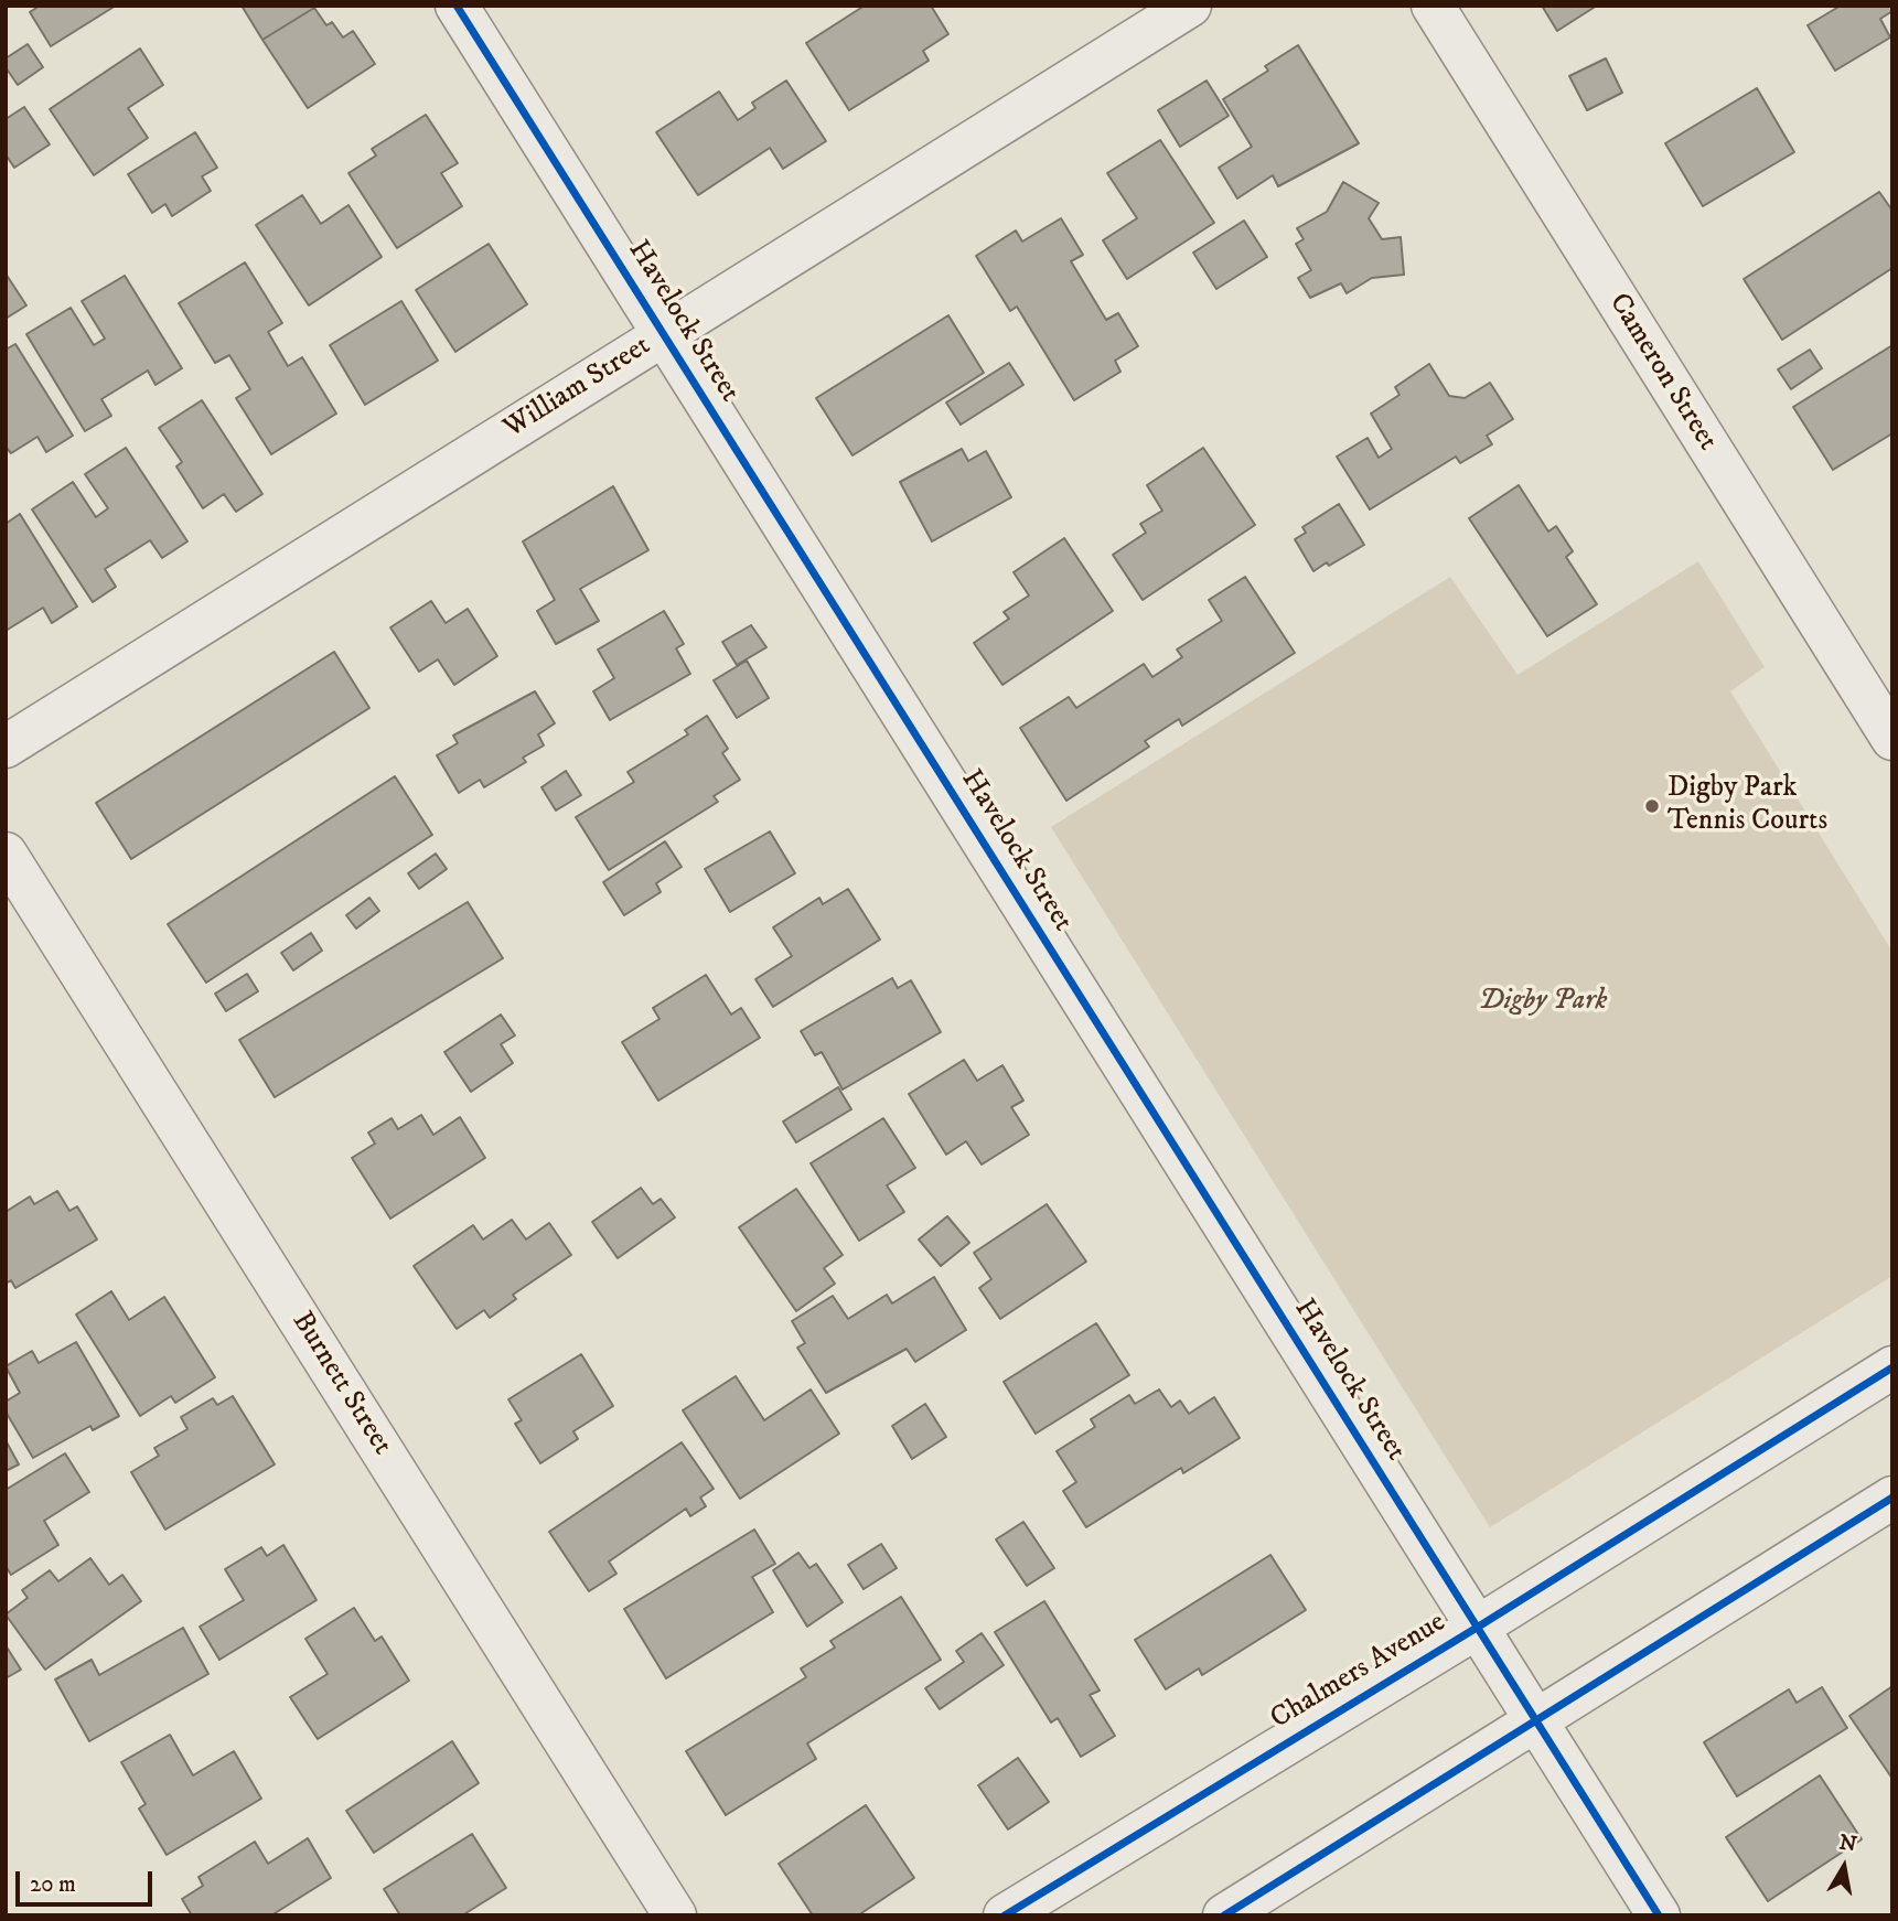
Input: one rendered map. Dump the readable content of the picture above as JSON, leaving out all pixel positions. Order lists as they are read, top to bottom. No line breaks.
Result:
{"streets":{"street":["Havelock Street","Cameron Street","William Street","Burnett Street","Chalmers Avenue"]},"crossings":[["Havelock Street","William Street"],["Havelock Street","Chalmers Avenue"]],"parks":["Digby Park"],"places":["Digby Park Tennis Courts"],"scale_bar":"20 m","north":"top"}
